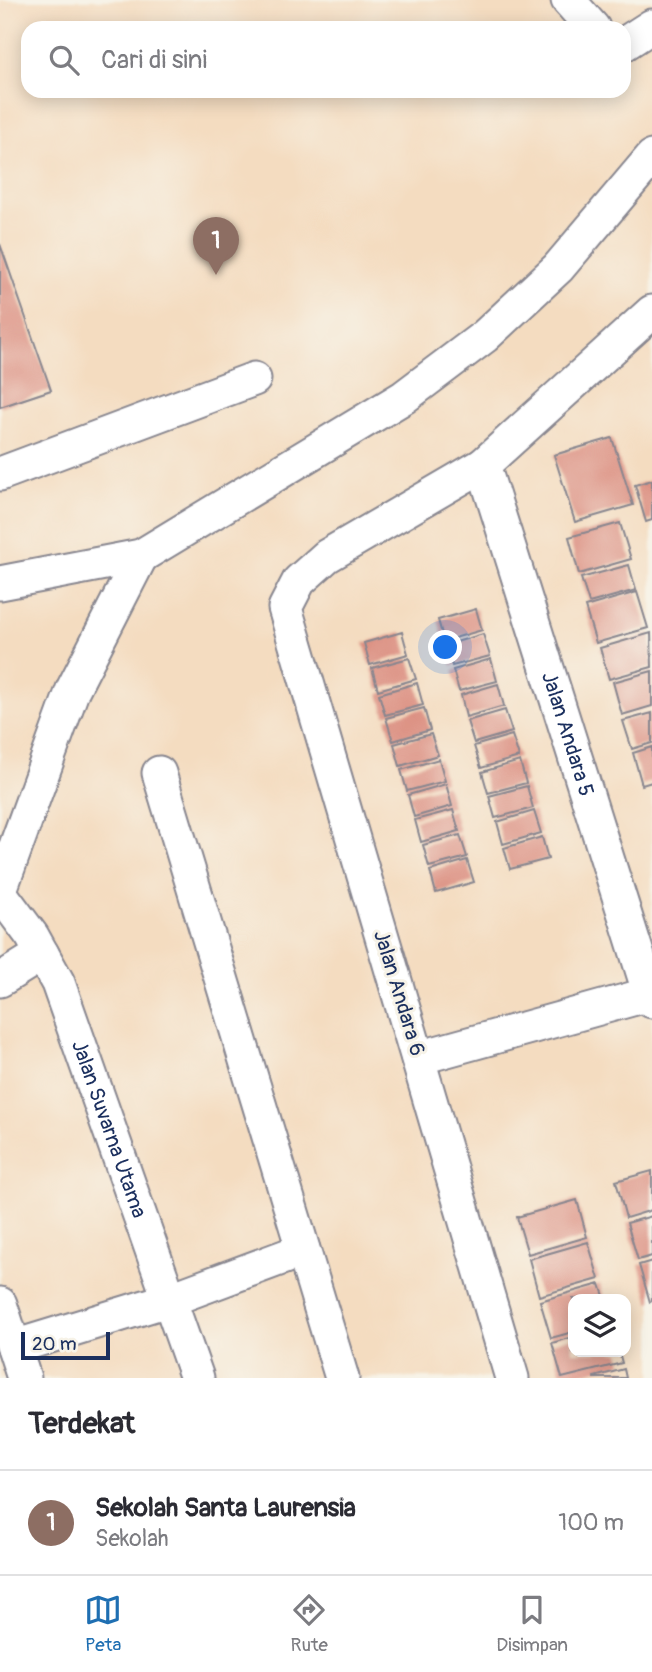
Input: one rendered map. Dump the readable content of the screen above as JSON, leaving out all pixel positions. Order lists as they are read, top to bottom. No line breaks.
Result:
{"streets":{"street":["Jalan Andara 5","Jalan Andara 6","Jalan Suvarna Utama"]},"crossings":[["Jalan Andara 5","Jalan Andara 6"]],"scale_bar":"20 m","page":{"search":"Cari di sini","pins":"1","scale":"20 m","heading":"Terdekat","list":[{"mark":"1","name":"Sekolah Santa Laurensia","note":"Sekolah","value":"100 m"}],"nav":["Peta","Rute","Disimpan"]}}
